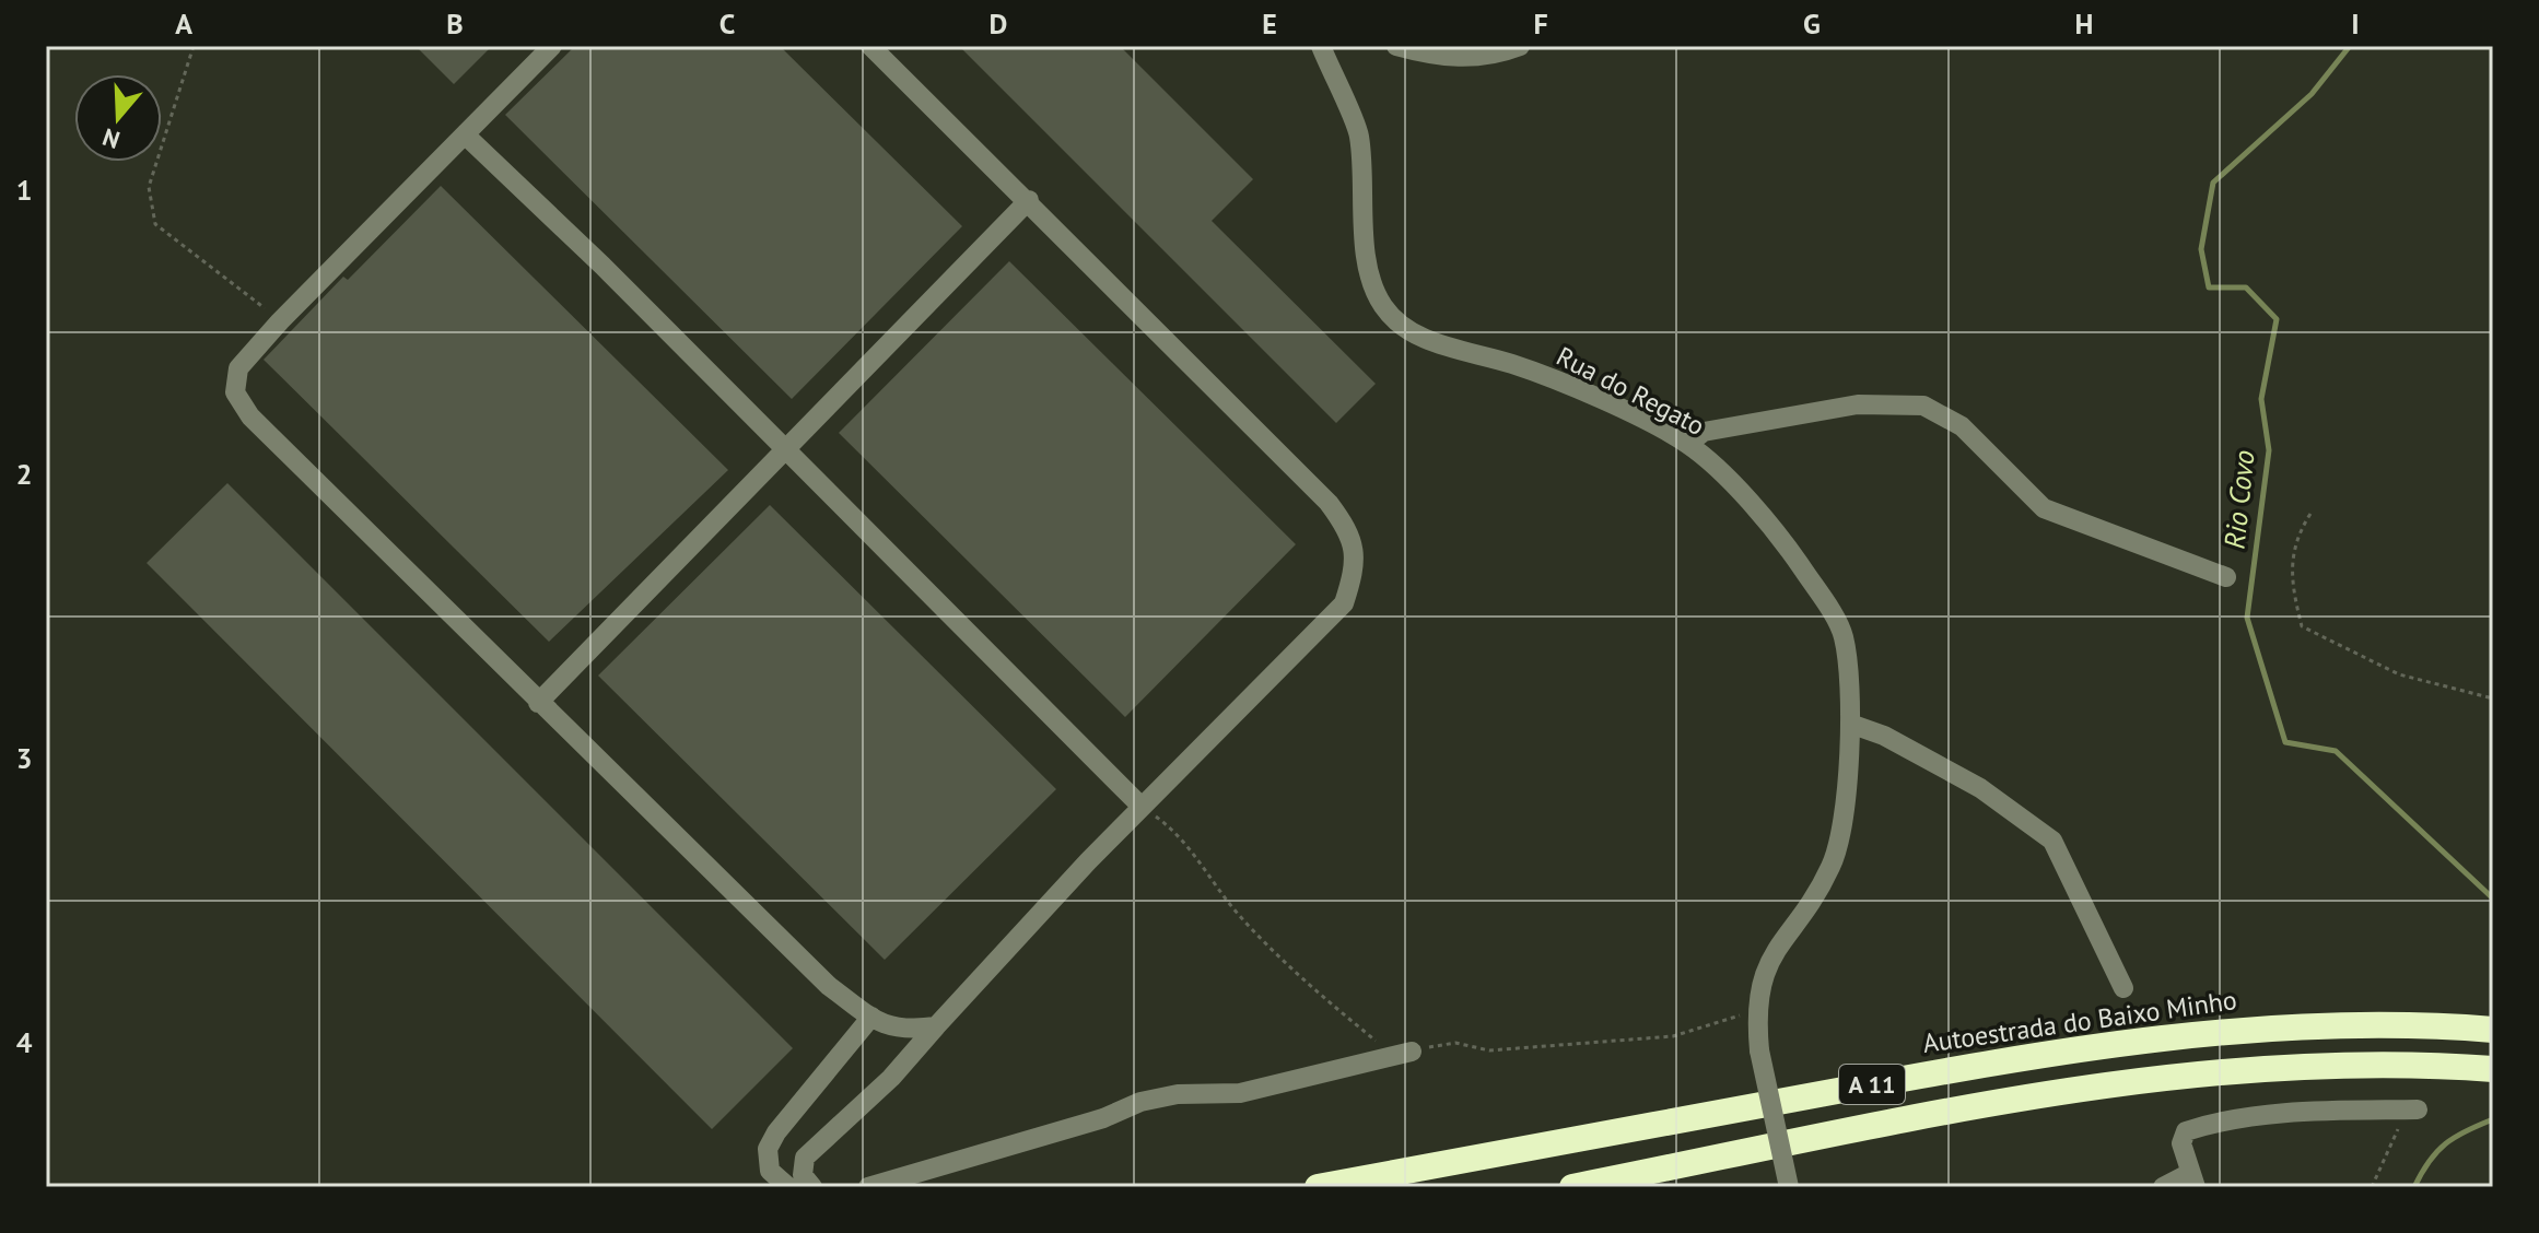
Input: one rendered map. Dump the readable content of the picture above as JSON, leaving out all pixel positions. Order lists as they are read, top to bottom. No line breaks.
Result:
{"streets":{"highway":["Autoestrada do Baixo Minho","A 11"],"street":["Rua do Regato"]},"water":["Rio Covo"],"north":"bottom","grid":{"columns":["A","B","C","D","E","F","G","H","I"],"rows":["1","2","3","4"]}}
